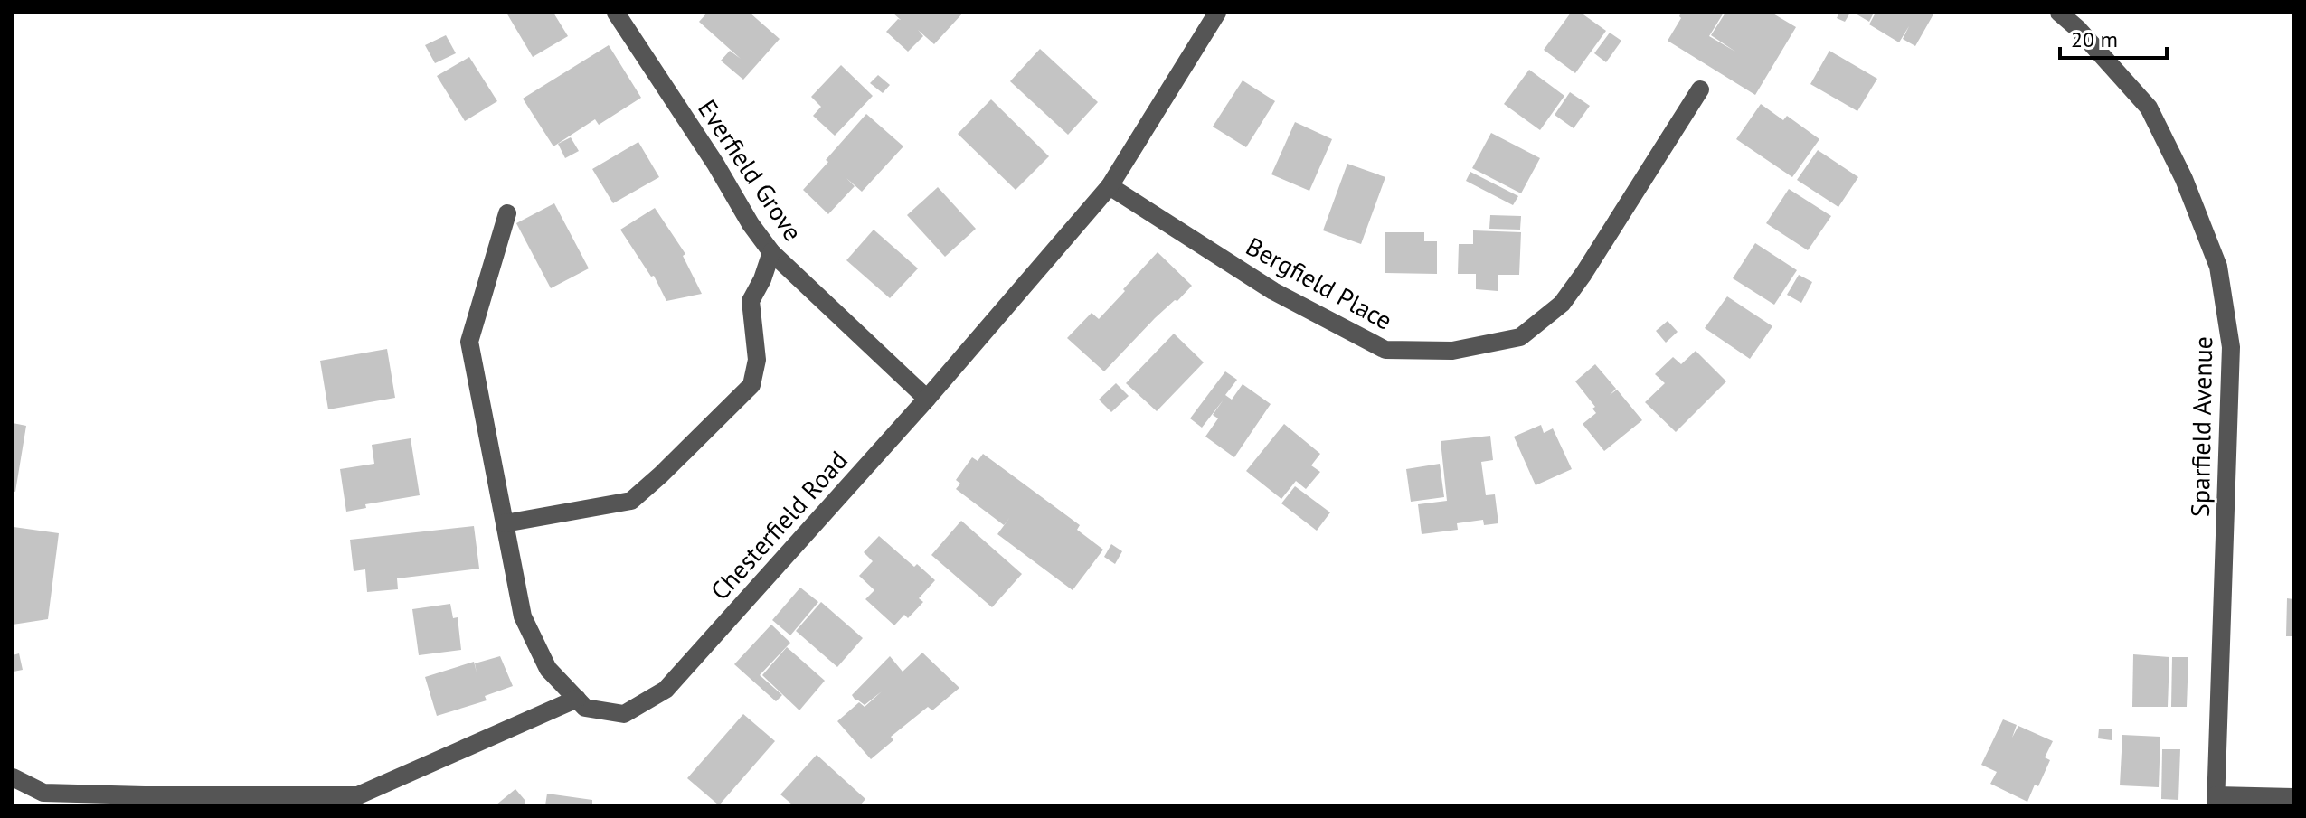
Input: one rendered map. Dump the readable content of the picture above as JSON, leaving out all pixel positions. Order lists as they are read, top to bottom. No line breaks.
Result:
{"streets":{"street":["Everfield Grove","Bergfield Place","Sparfield Avenue","Chesterfield Road"]},"crossings":[["Everfield Grove","Chesterfield Road"],["Bergfield Place","Chesterfield Road"]],"scale_bar":"20 m"}
